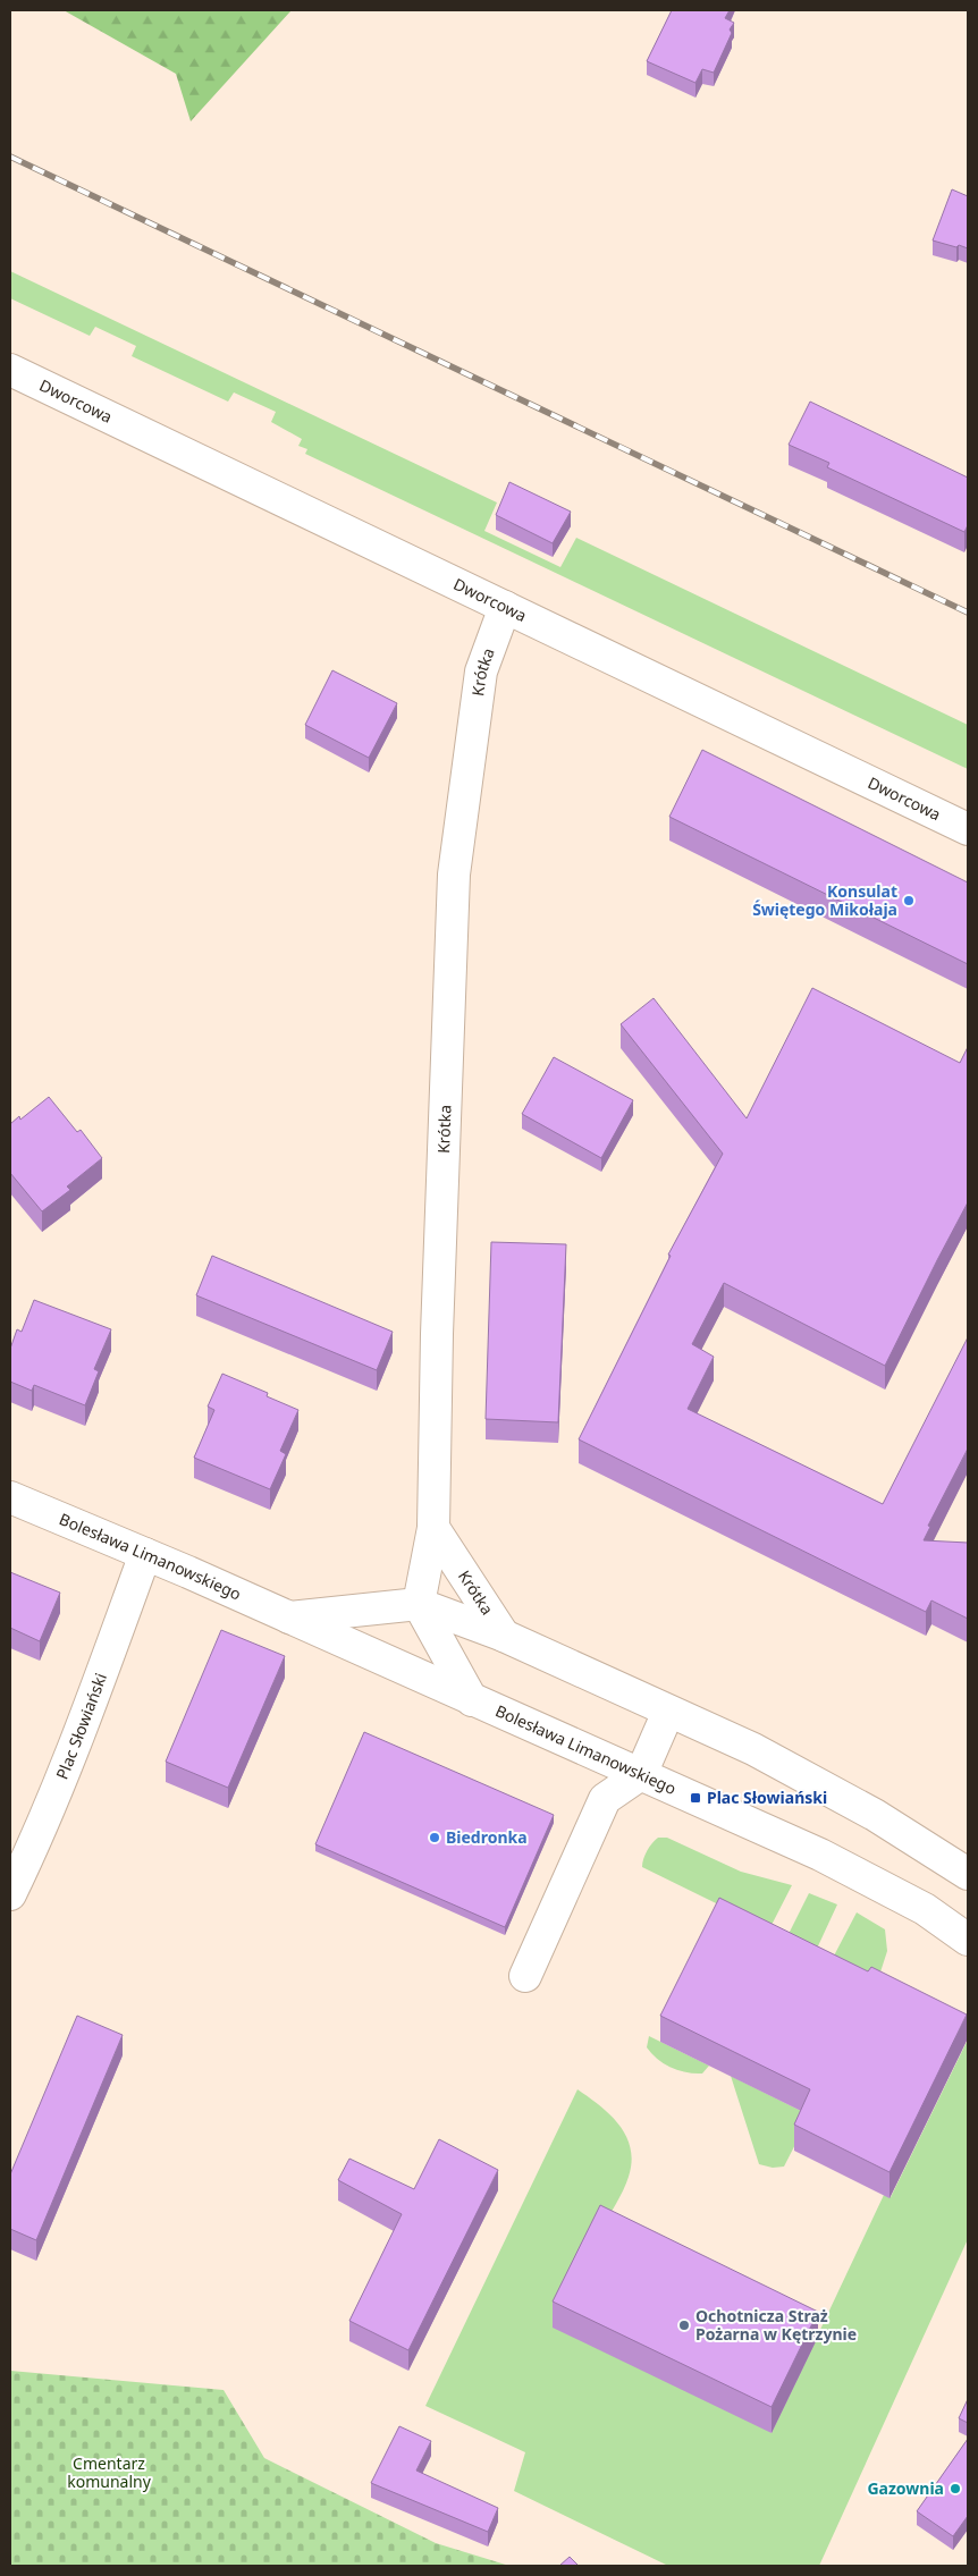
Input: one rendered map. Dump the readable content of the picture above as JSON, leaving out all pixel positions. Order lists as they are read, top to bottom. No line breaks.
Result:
{"streets":{"street":["Dworcowa","Krótka","Bolesława Limanowskiego","Plac Słowiański"]},"crossings":[["Dworcowa","Krótka"],["Krótka","Bolesława Limanowskiego"],["Bolesława Limanowskiego","Plac Słowiański"]],"parks":["Cmentarz komunalny"],"places":{"other":["Konsulat Świętego Mikołaja","Biedronka","Ochotnicza Straż Pożarna w Kętrzynie","Gazownia"],"transit":["Plac Słowiański"]}}
